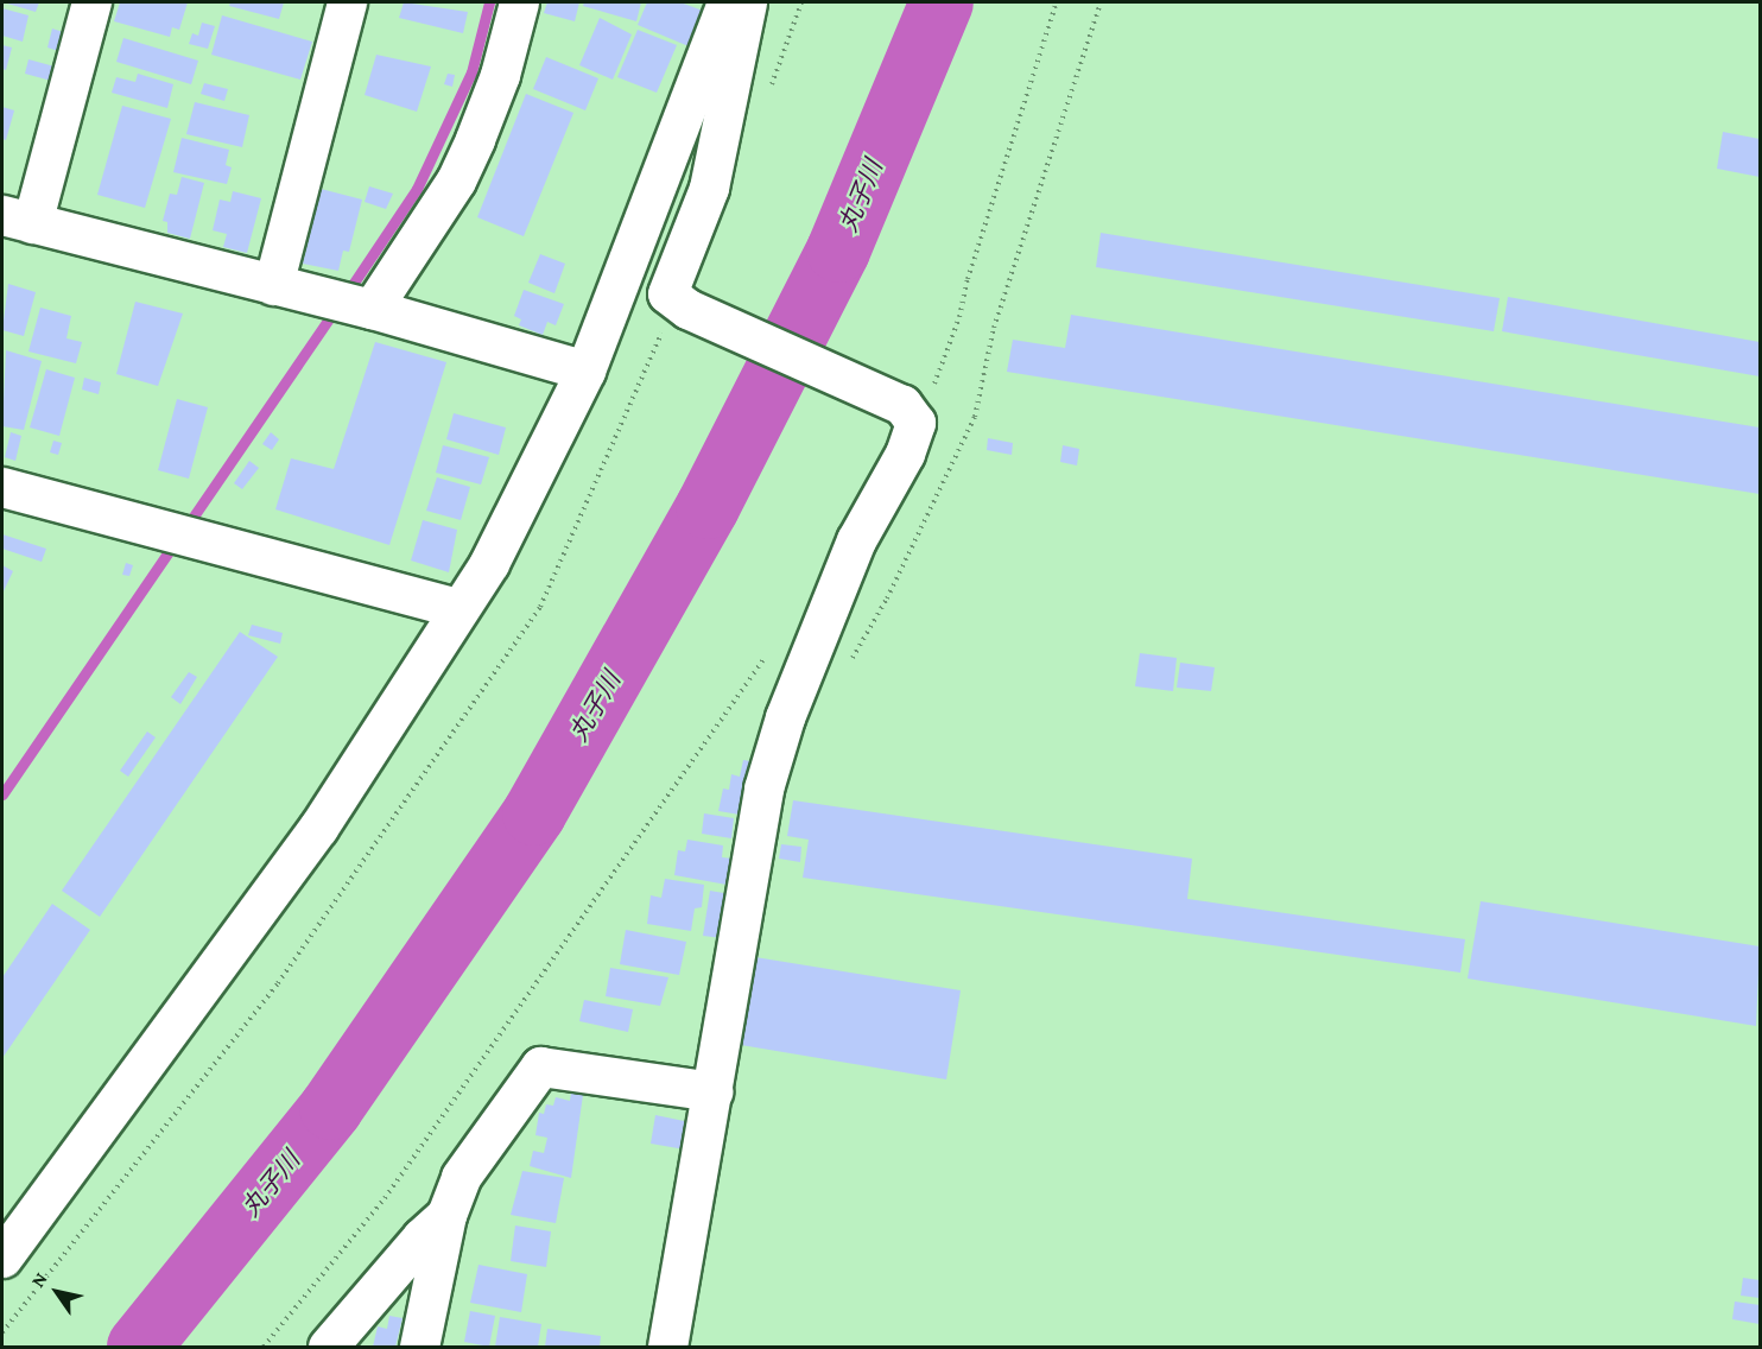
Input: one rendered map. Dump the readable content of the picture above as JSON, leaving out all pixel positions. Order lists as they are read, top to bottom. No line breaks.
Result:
{"water":["丸子川"],"north":"top left"}
